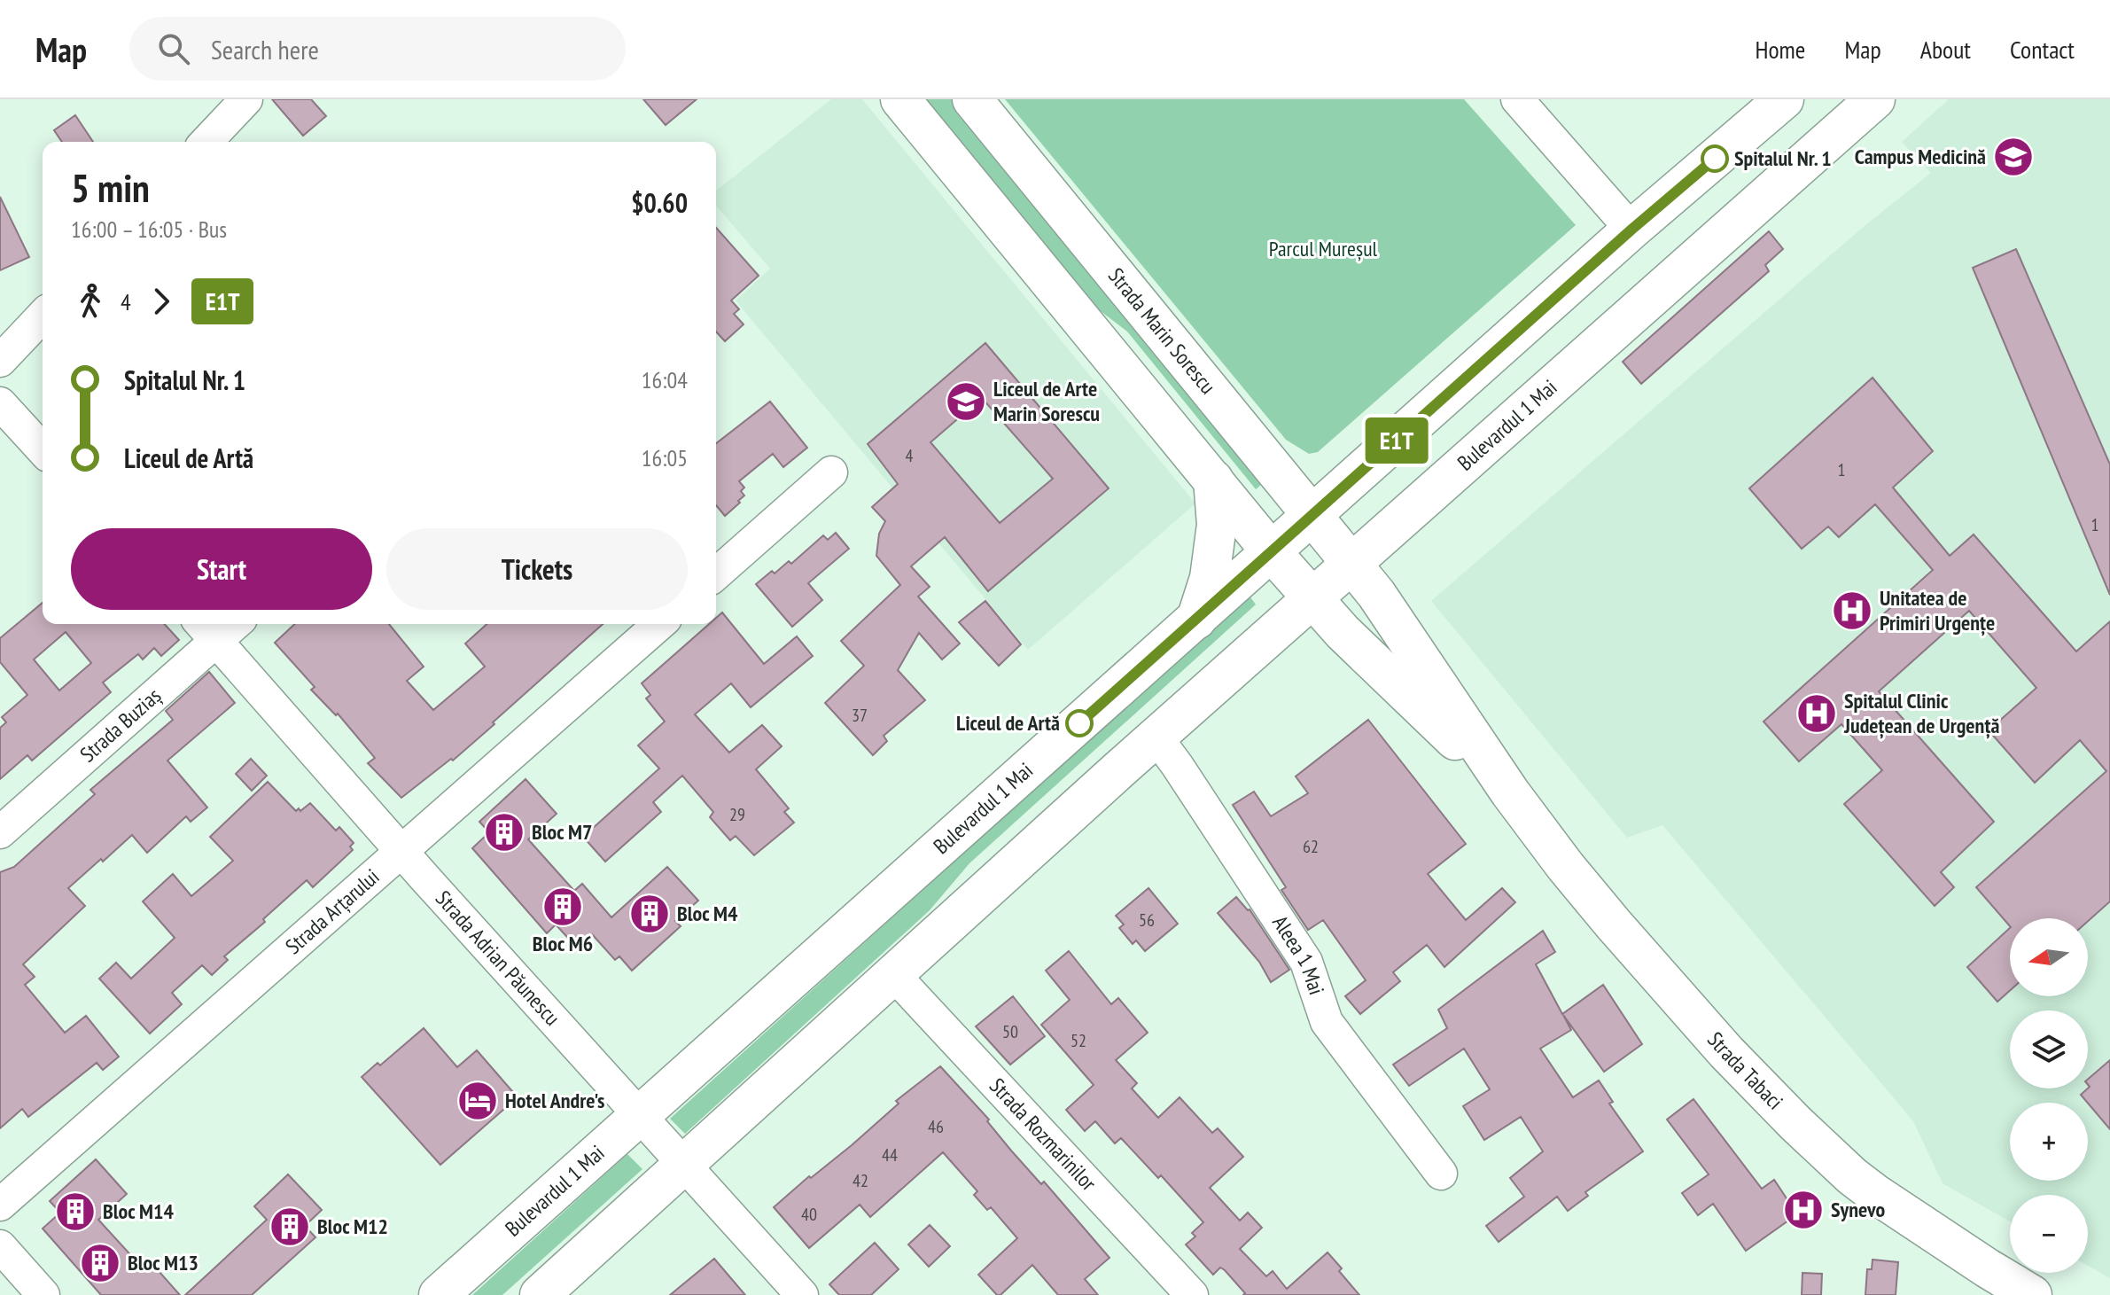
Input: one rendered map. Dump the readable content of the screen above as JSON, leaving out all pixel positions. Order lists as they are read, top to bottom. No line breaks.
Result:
{"streets":{"main road":["Strada Marin Sorescu","Bulevardul 1 Mai","Strada Tabaci"],"street":["Strada Buziaș","Strada Arțarului","Aleea 1 Mai","Strada Adrian Păunescu","Strada Rozmarinilor"]},"crossings":[["Strada Marin Sorescu","Bulevardul 1 Mai"],["Strada Marin Sorescu","Strada Tabaci"],["Bulevardul 1 Mai","Aleea 1 Mai"],["Bulevardul 1 Mai","Strada Adrian Păunescu"],["Bulevardul 1 Mai","Strada Tabaci"],["Bulevardul 1 Mai","Strada Rozmarinilor"],["Strada Buziaș","Strada Adrian Păunescu"],["Strada Arțarului","Strada Adrian Păunescu"]],"parks":["Parcul Mureșul"],"places":{"school or university":["Campus Medicină","Liceul de Arte Marin Sorescu"],"other":["Spitalul Nr. 1","Liceul de Artă"],"hospital":["Unitatea de Primiri Urgențe","Spitalul Clinic Județean de Urgență","Synevo"],"building":["Bloc M7","Bloc M6","Bloc M4","Bloc M14","Bloc M12","Bloc M13"],"hotel":["Hotel Andre's"]},"lines":["bus line E1T"],"house_numbers":["4","1","1","37","29","62","56","50","52","46","44","42","40"],"north":"left","page":{"header":"Map","search":"Search here","nav":["Home","Map","About","Contact"],"on_map":"E1T","heading":["5 min","16:00 – 16:05 · Bus","$0.60"],"legs":["4","E1T"],"list":[{"name":"Spitalul Nr. 1","value":"16:04"},{"name":"Liceul de Artă","value":"16:05"}],"buttons":["Start","Tickets"],"map_buttons":["+","−"]}}
